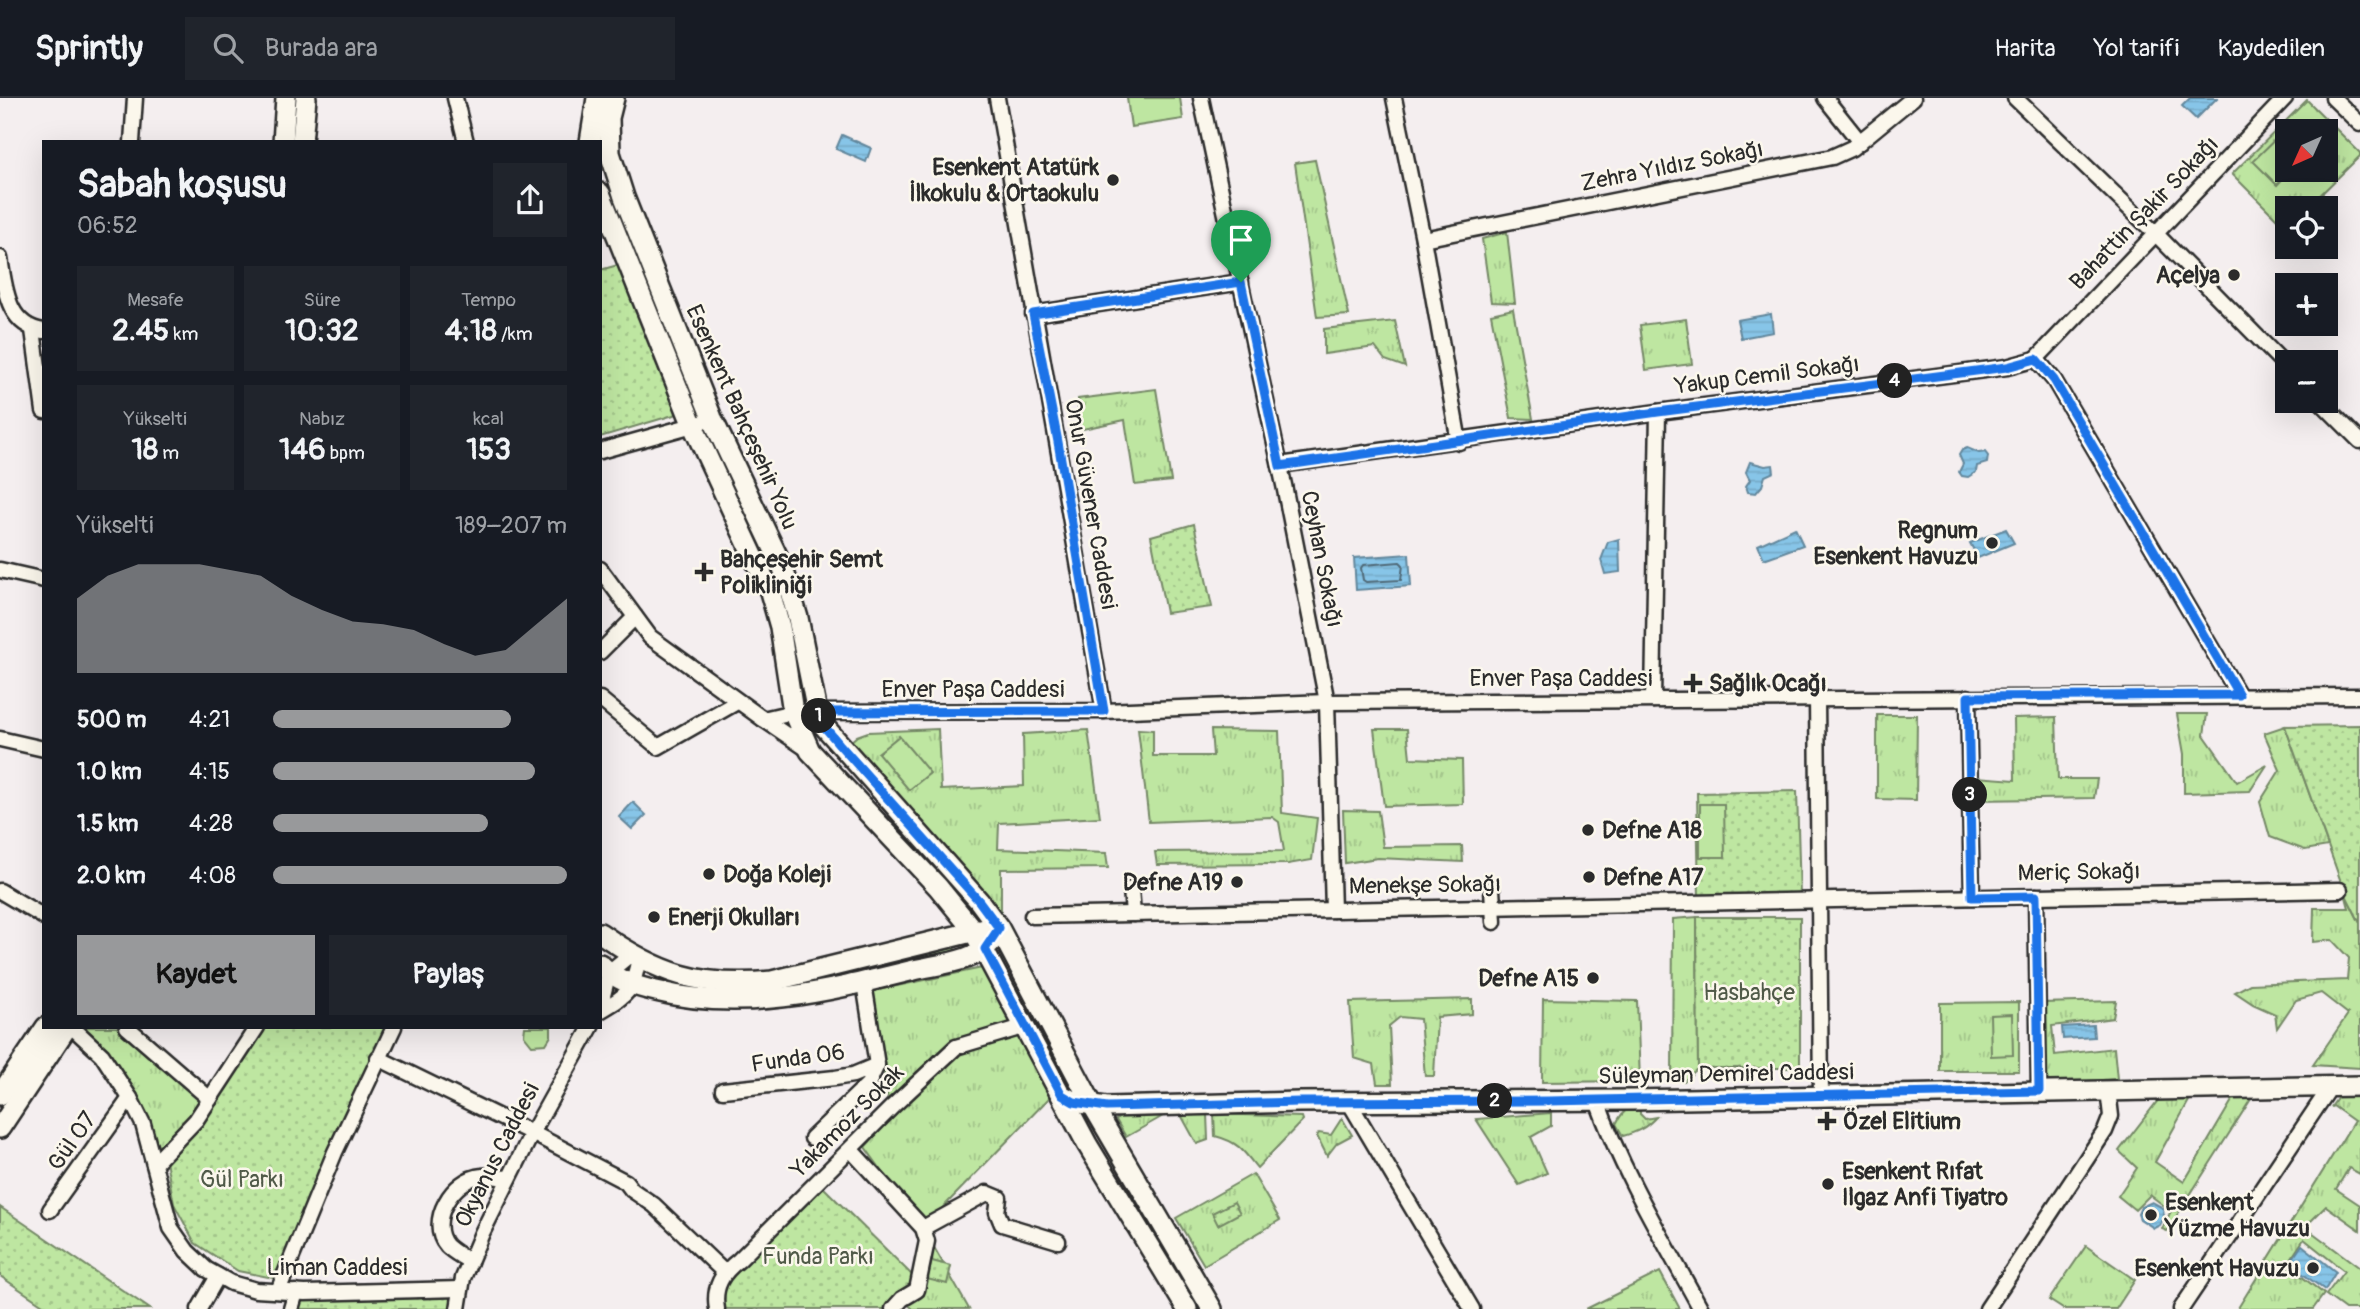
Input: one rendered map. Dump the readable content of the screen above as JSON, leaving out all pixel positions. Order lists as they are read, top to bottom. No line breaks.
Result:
{"streets":{"main road":["Esenkent Bahçeşehir Yolu","Süleyman Demirel Caddesi"],"street":["Zehra Yıldız Sokağı","Bahattin Şakir Sokağı","Yakup Cemil Sokağı","Onur Güvener Caddesi","Ceyhan Sokağı","Enver Paşa Caddesi","Meriç Sokağı","Menekşe Sokağı","Funda 06","Yakamoz Sokak","Gül 07","Okyanus Caddesi","Liman Caddesi"]},"crossings":[["Bahattin Şakir Sokağı","Yakup Cemil Sokağı"],["Yakup Cemil Sokağı","Ceyhan Sokağı"],["Esenkent Bahçeşehir Yolu","Enver Paşa Caddesi"],["Esenkent Bahçeşehir Yolu","Süleyman Demirel Caddesi"],["Onur Güvener Caddesi","Enver Paşa Caddesi"],["Ceyhan Sokağı","Enver Paşa Caddesi"],["Ceyhan Sokağı","Menekşe Sokağı"],["Meriç Sokağı","Menekşe Sokağı"],["Gül 07","Liman Caddesi"],["Okyanus Caddesi","Liman Caddesi"]],"parks":["Hasbahçe","Gül Parkı","Funda Parkı"],"places":{"other":["Esenkent Atatürk İlkokulu & Ortaokulu","Açelya","Regnum Esenkent Havuzu","Defne A18","Doğa Koleji","Defne A17","Defne A19","Enerji Okulları","Defne A15","Esenkent Rıfat Ilgaz Anfi Tiyatro","Esenkent Yüzme Havuzu","Esenkent Havuzu"],"health":["Bahçeşehir Semt Polikliniği","Sağlık Ocağı","Özel Elitium"]},"north":"bottom left","page":{"header":"Sprintly","search":"Burada ara","nav":["Harita","Yol tarifi","Kaydedilen"],"map_buttons":["+","−"],"heading":["Sabah koşusu","06:52"],"stats":[["Mesafe","2.45 km"],["Süre","10:32"],["Tempo","4:18 /km"],["Yükselti","18 m"],["Nabız","146 bpm"],["kcal","153"]],"pins":["4","1","3","2"],"chart":["Yükselti","189–207 m"],"list":[{"name":"500 m","note":"4:21"},{"name":"1.0 km","note":"4:15"},{"name":"1.5 km","note":"4:28"},{"name":"2.0 km","note":"4:08"}],"buttons":["Kaydet","Paylaş"]}}
